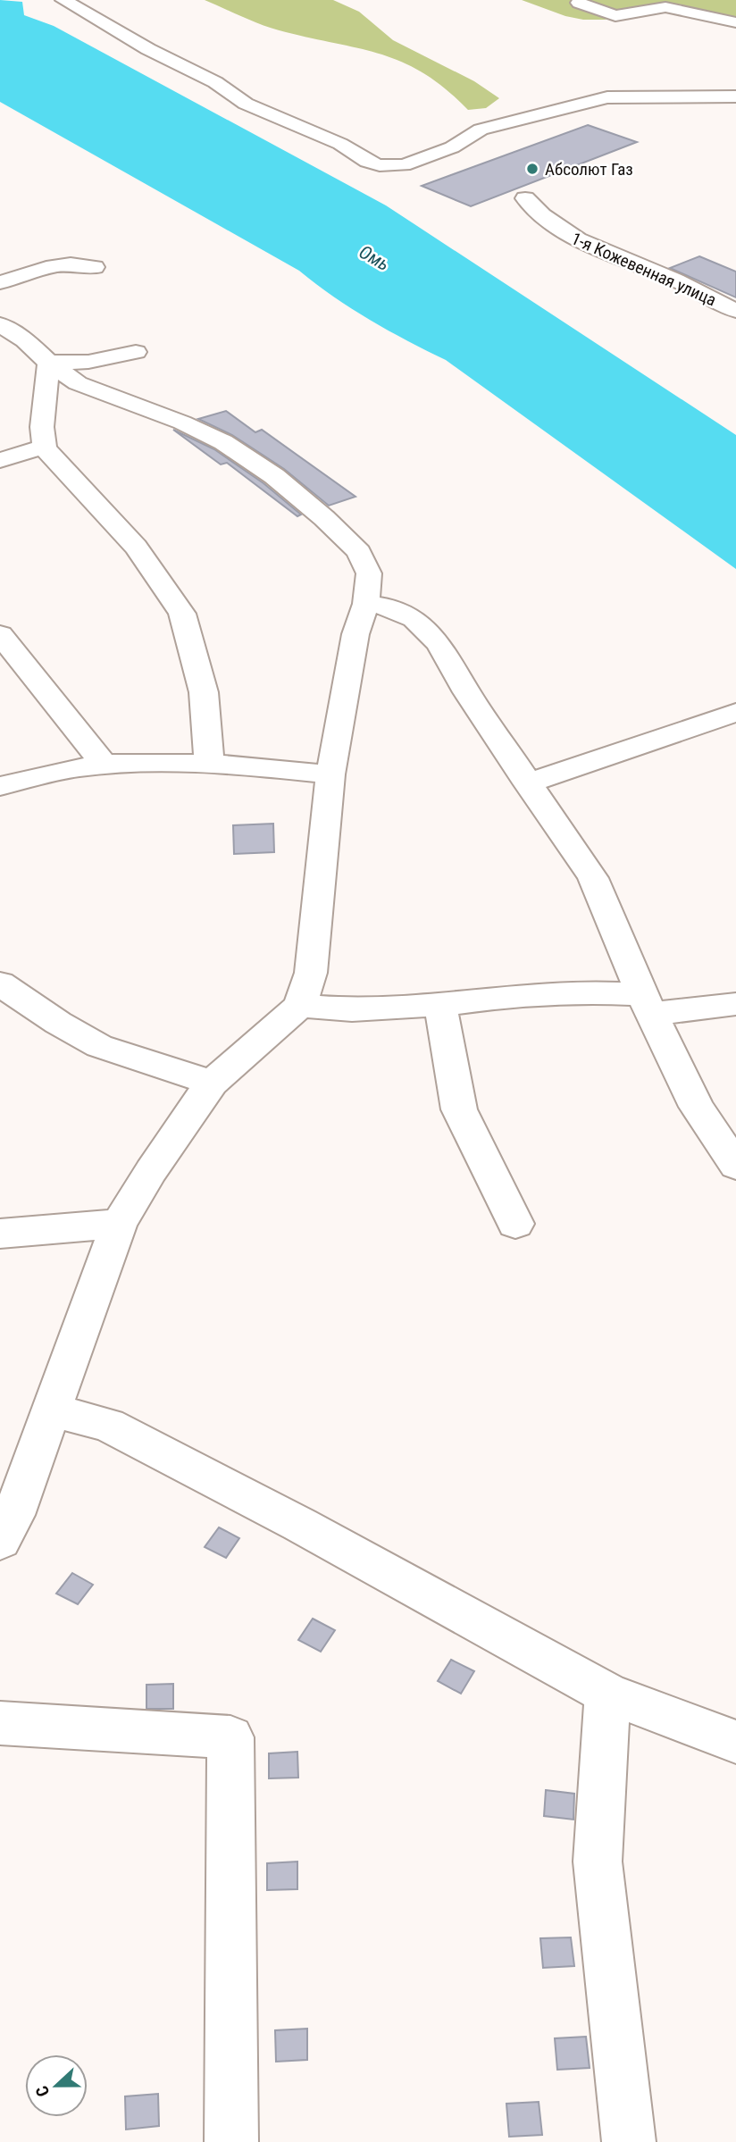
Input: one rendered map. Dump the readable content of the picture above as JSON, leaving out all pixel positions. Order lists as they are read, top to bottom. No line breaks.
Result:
{"streets":{"street":["1-я Кожевенная улица"]},"water":["Омь"],"places":["Абсолют Газ"],"north":"left"}
